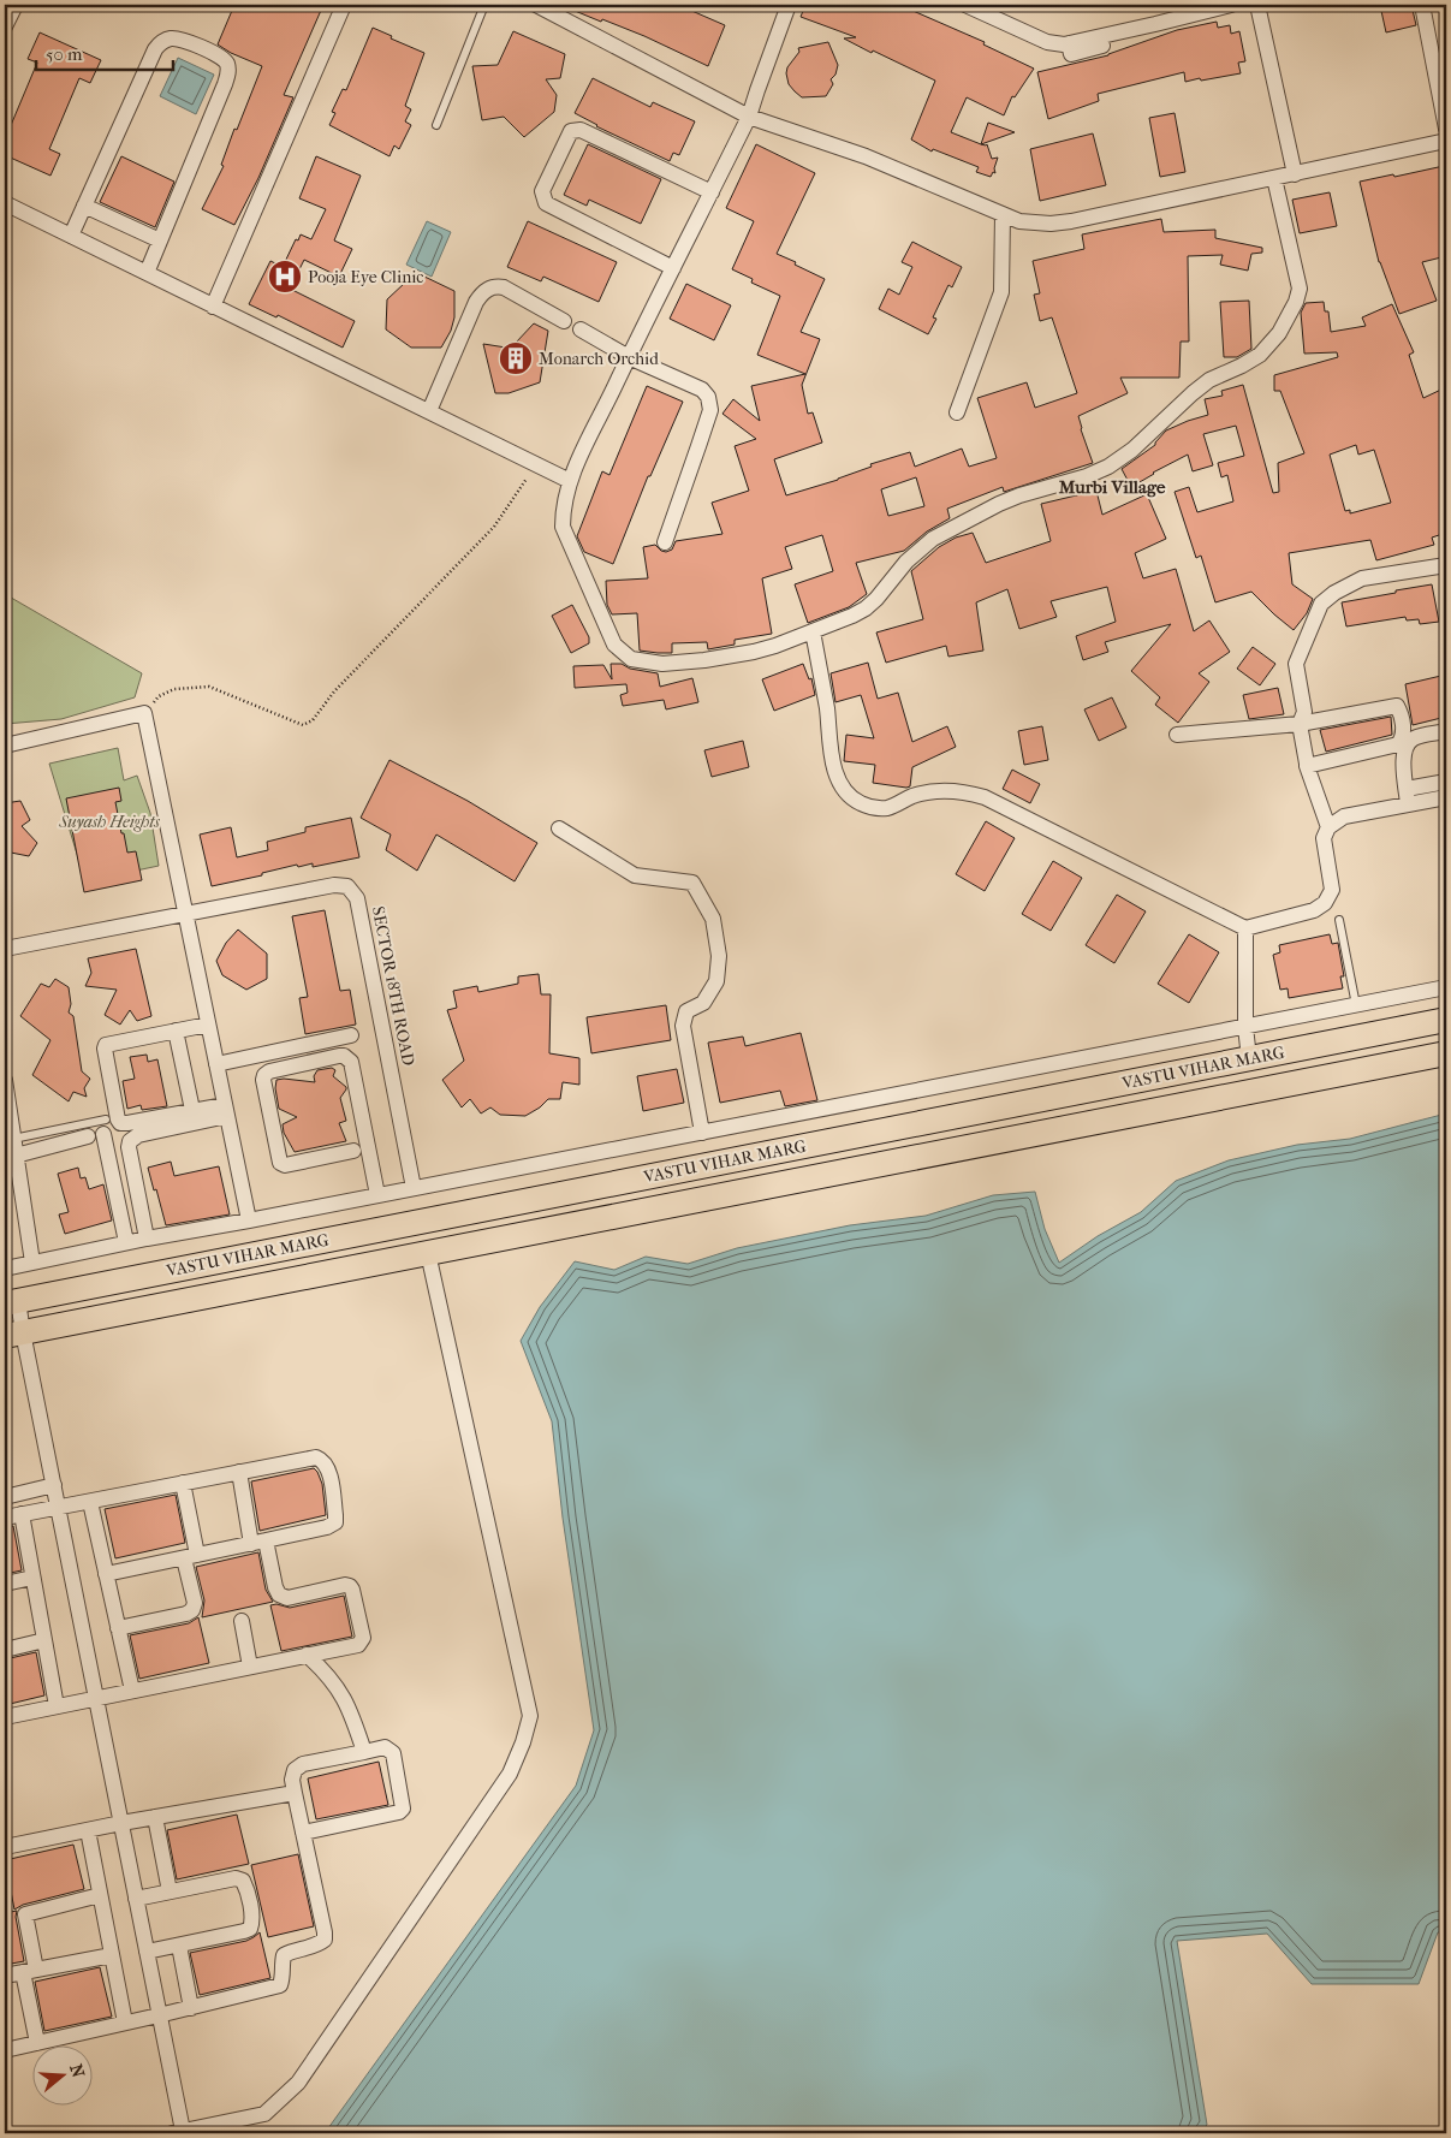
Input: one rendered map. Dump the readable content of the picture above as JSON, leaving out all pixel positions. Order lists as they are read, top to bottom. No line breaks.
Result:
{"streets":{"main road":["VASTU VIHAR MARG"],"street":["SECTOR 18TH ROAD"]},"districts":["Murbi Village"],"parks":["Suyash Heights"],"places":{"hospital":["Pooja Eye Clinic"],"building":["Monarch Orchid"]},"scale_bar":"50 m","north":"right"}
